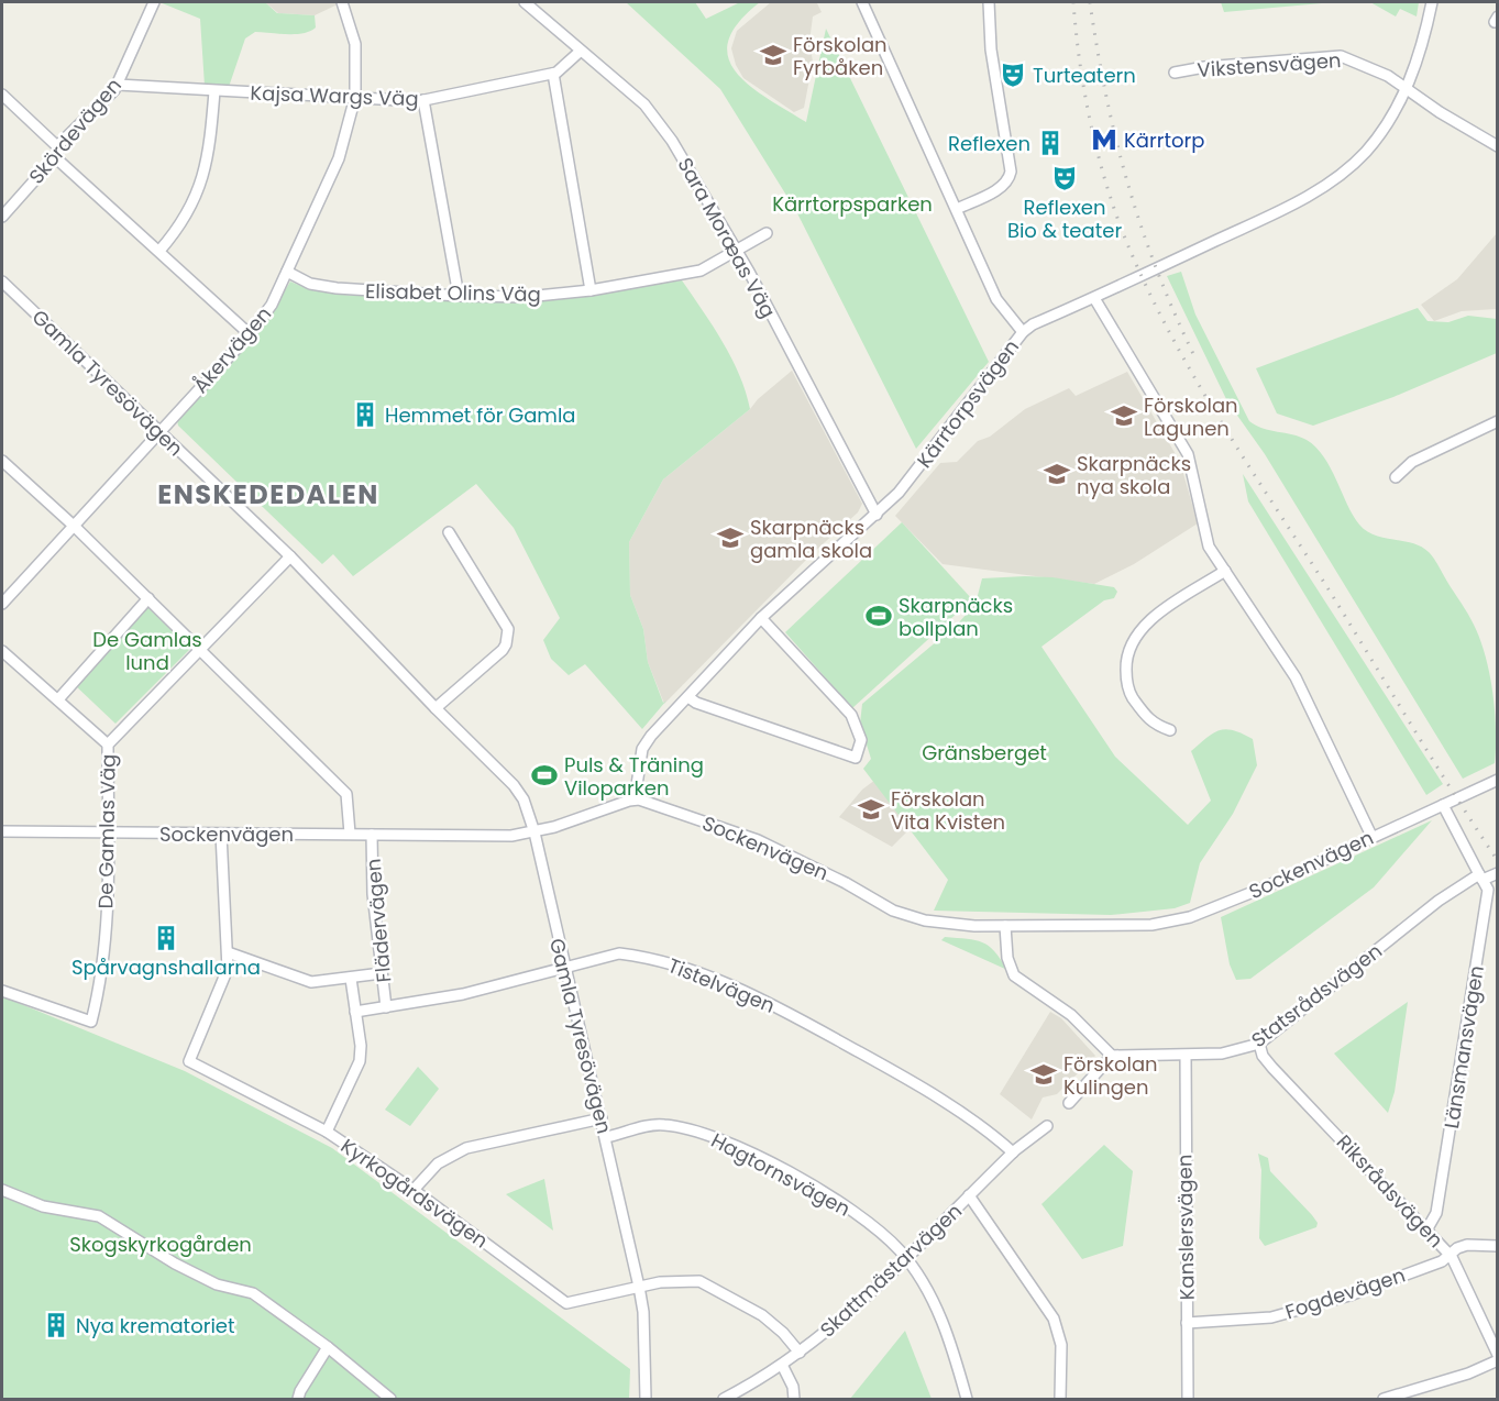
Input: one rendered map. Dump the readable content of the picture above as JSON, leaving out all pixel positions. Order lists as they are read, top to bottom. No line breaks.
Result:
{"streets":{"street":["Vikstensvägen","Kajsa Wargs Väg","Skördevägen","Sara Moræas Väg","Elisabet Olins Väg","Åkervägen","Gamla Tyresövägen","Kärrtorpsvägen","De Gamlas Väg","Sockenvägen","Flädervägen","Tistelvägen","Statsrådsvägen","Länsmansvägen","Hagtornsvägen","Riksrådsvägen","Kyrkogårdsvägen","Kanslersvägen","Skattmästarvägen","Fogdevägen"]},"crossings":[["Vikstensvägen","Kärrtorpsvägen"],["Kajsa Wargs Väg","Skördevägen"],["Kajsa Wargs Väg","Sara Moræas Väg"],["Kajsa Wargs Väg","Åkervägen"],["Sara Moræas Väg","Elisabet Olins Väg"],["Sara Moræas Väg","Kärrtorpsvägen"],["Elisabet Olins Väg","Åkervägen"],["Åkervägen","Gamla Tyresövägen"],["Gamla Tyresövägen","De Gamlas Väg"],["Gamla Tyresövägen","Sockenvägen"],["Gamla Tyresövägen","Tistelvägen"],["Gamla Tyresövägen","Hagtornsvägen"],["Gamla Tyresövägen","Kyrkogårdsvägen"],["Kärrtorpsvägen","Sockenvägen"],["De Gamlas Väg","Sockenvägen"],["Sockenvägen","Flädervägen"],["Flädervägen","Tistelvägen"],["Tistelvägen","Skattmästarvägen"],["Statsrådsvägen","Länsmansvägen"],["Statsrådsvägen","Riksrådsvägen"],["Statsrådsvägen","Kanslersvägen"],["Länsmansvägen","Riksrådsvägen"],["Hagtornsvägen","Skattmästarvägen"],["Riksrådsvägen","Fogdevägen"],["Kyrkogårdsvägen","Skattmästarvägen"],["Kanslersvägen","Fogdevägen"]],"districts":["ENSKEDEDALEN"],"parks":["Kärrtorpsparken","De Gamlas lund","Gränsberget","Skogskyrkogården"],"places":{"school or university":["Förskolan Fyrbåken","Förskolan Lagunen","Skarpnäcks nya skola","Skarpnäcks gamla skola","Förskolan Vita Kvisten","Förskolan Kulingen"],"theatre":["Turteatern","Reflexen Bio & teater"],"metro station":["Kärrtorp"],"building":["Reflexen","Hemmet för Gamla","Spårvagnshallarna","Nya krematoriet"],"sports":["Skarpnäcks bollplan","Puls & Träning Viloparken"]}}
